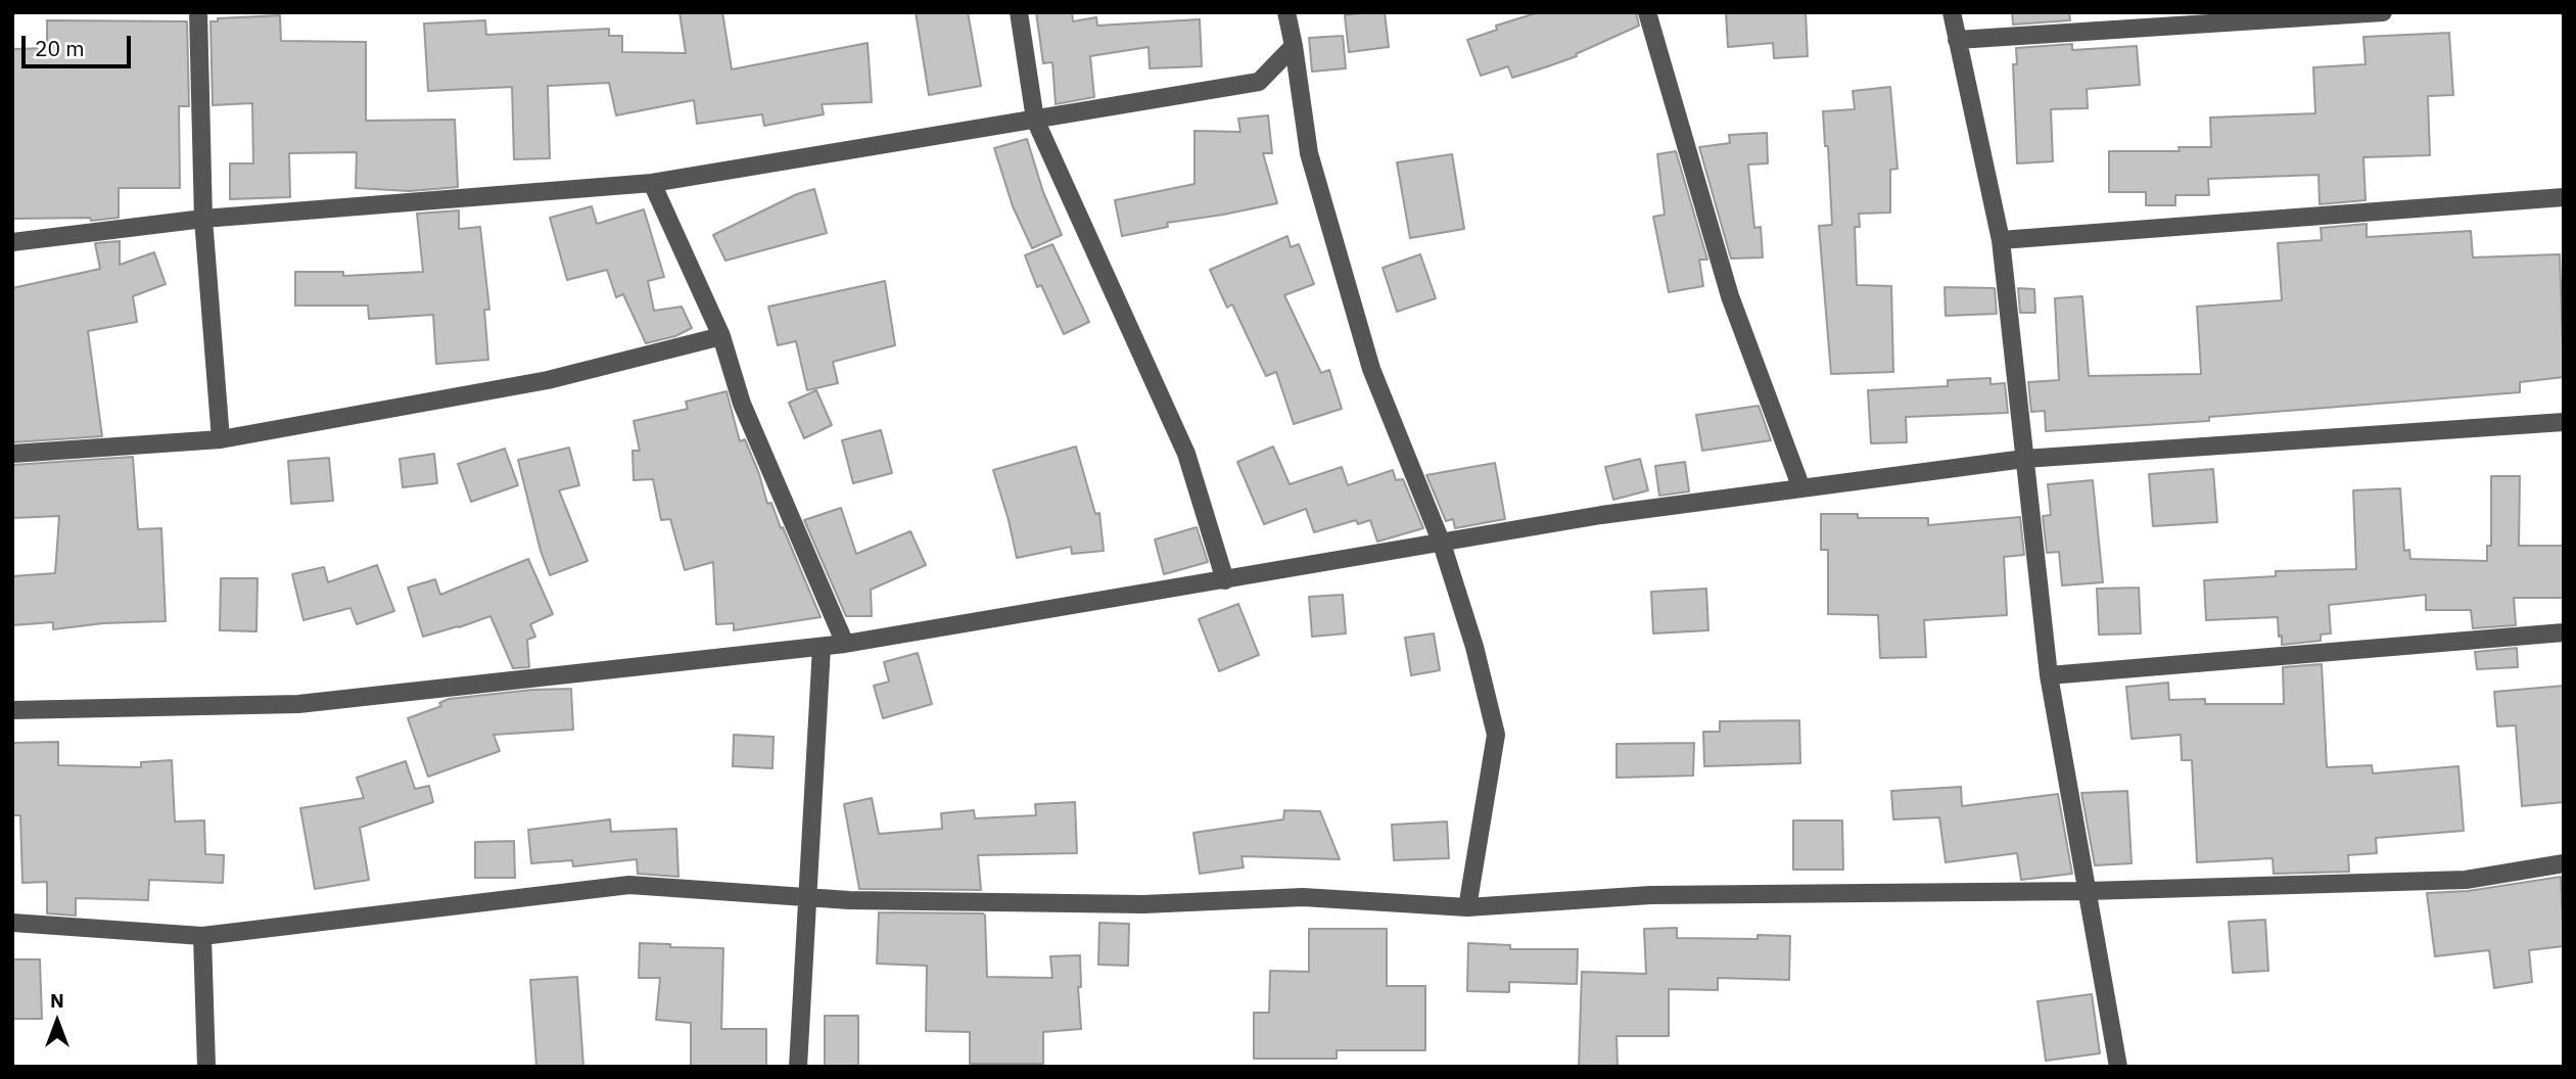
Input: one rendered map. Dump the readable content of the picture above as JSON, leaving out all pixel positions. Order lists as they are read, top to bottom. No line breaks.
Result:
{"scale_bar":"20 m","north":"top"}
